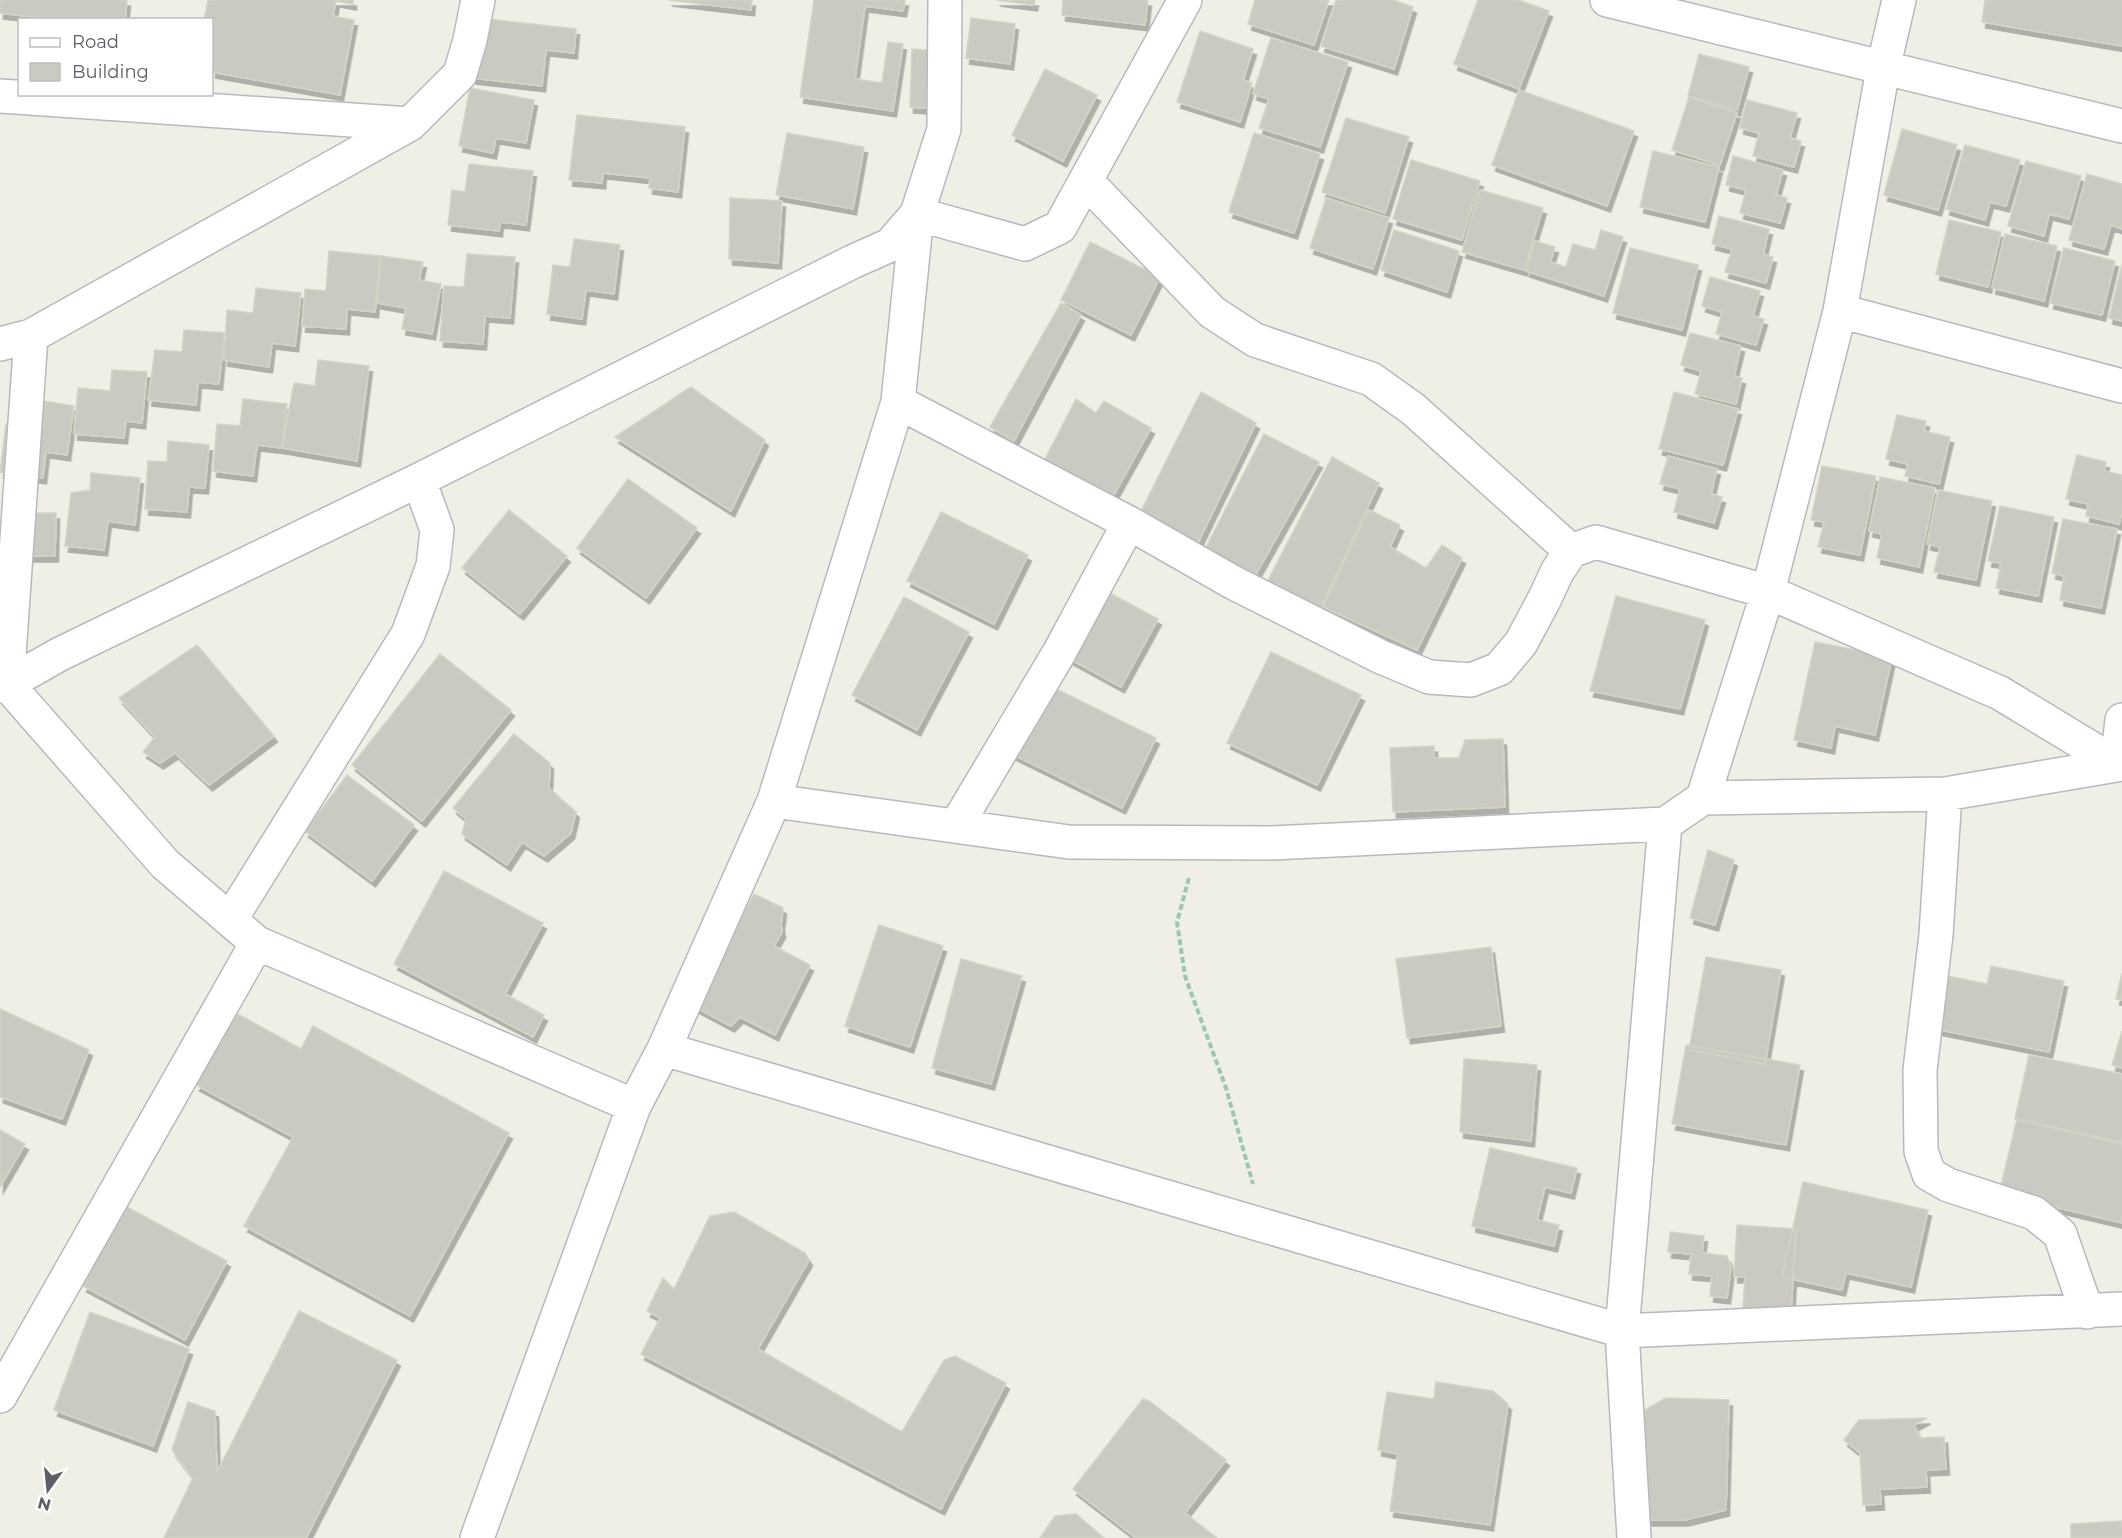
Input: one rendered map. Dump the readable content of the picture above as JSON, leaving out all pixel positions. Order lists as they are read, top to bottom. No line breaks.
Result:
{"legend":["Road","Building"],"north":"bottom"}
